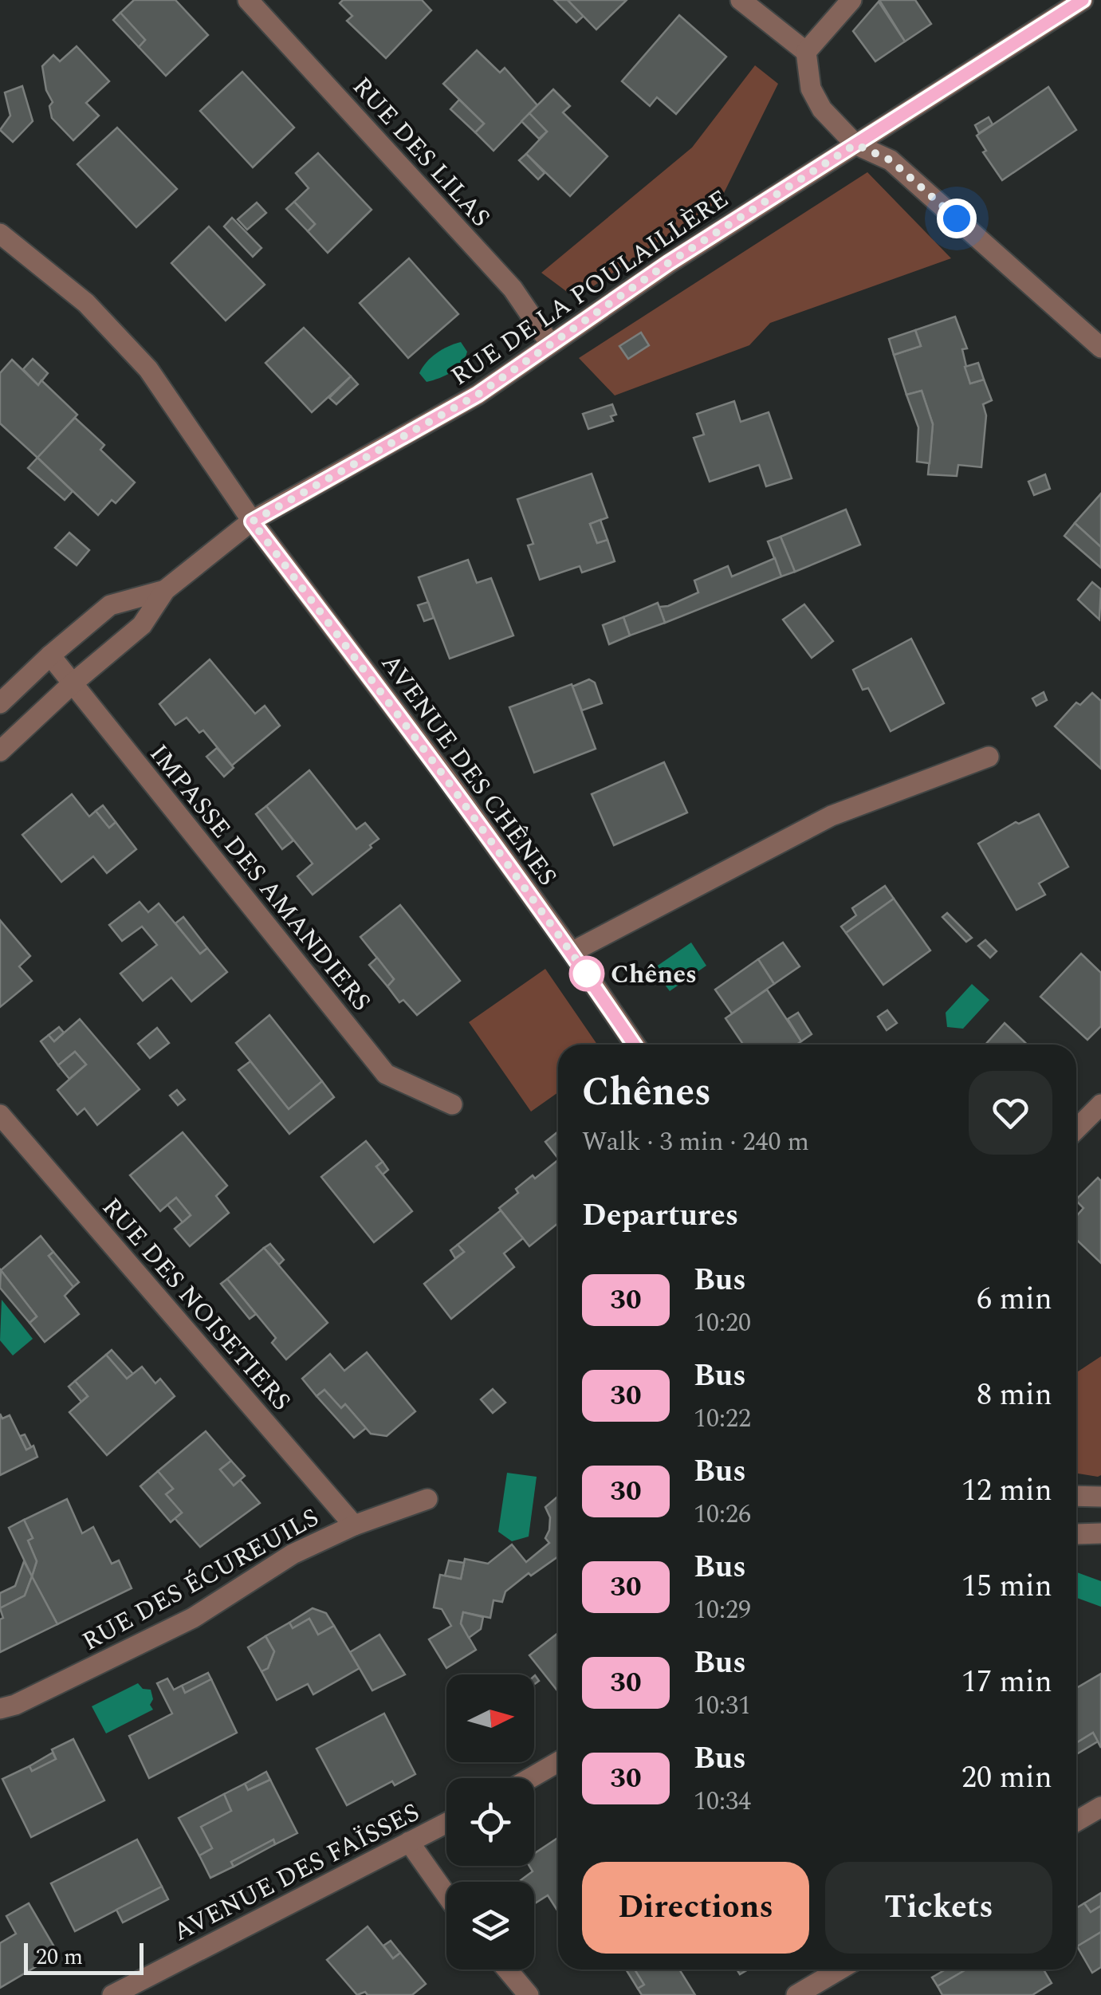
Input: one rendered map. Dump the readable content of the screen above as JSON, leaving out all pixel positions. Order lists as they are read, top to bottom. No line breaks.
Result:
{"streets":{"street":["RUE DES LILAS","RUE DE LA POULAILLÈRE","AVENUE DES CHÊNES","IMPASSE DES AMANDIERS","RUE DES NOISETIERS","RUE DES ÉCUREUILS","AVENUE DES FAÏSSES"]},"crossings":[["RUE DES LILAS","RUE DE LA POULAILLÈRE"],["RUE DE LA POULAILLÈRE","AVENUE DES CHÊNES"],["RUE DE LA POULAILLÈRE","IMPASSE DES AMANDIERS"],["RUE DES NOISETIERS","RUE DES ÉCUREUILS"]],"places":["Chênes"],"lines":["bus line 30"],"scale_bar":"20 m","north":"right","page":{"heading":[["Chênes","Walk · 3 min · 240 m"],"Departures"],"list":[{"mark":"30","name":"Bus","note":"10:20","value":"6 min"},{"mark":"30","name":"Bus","note":"10:22","value":"8 min"},{"mark":"30","name":"Bus","note":"10:26","value":"12 min"},{"mark":"30","name":"Bus","note":"10:29","value":"15 min"},{"mark":"30","name":"Bus","note":"10:31","value":"17 min"},{"mark":"30","name":"Bus","note":"10:34","value":"20 min"}],"buttons":["Directions","Tickets"],"scale":"20 m"}}
